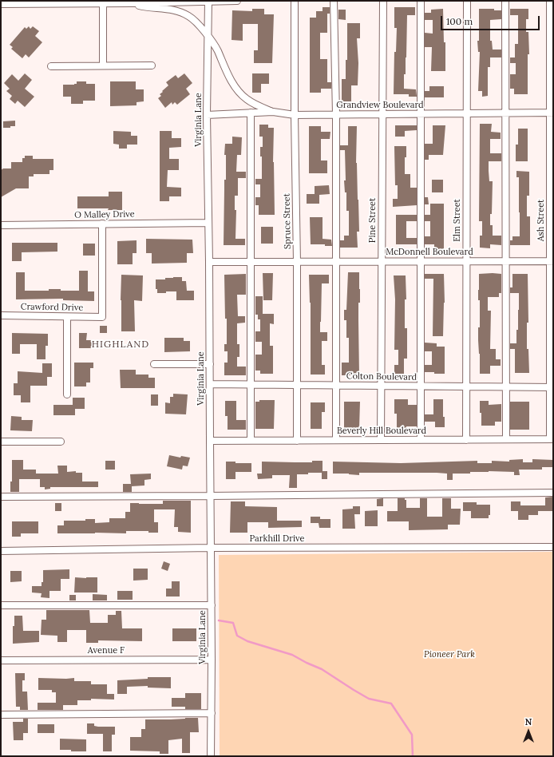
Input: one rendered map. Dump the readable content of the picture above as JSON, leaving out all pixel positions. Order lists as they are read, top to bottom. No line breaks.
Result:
{"streets":{"street":["Grandview Boulevard","Virginia Lane","O Malley Drive","Pine Street","Elm Street","Ash Street","Spruce Street","McDonnell Boulevard","Crawford Drive","Colton Boulevard","Beverly Hill Boulevard","Parkhill Drive","Avenue F"]},"crossings":[["Grandview Boulevard","Virginia Lane"],["Grandview Boulevard","Pine Street"],["Grandview Boulevard","Elm Street"],["Grandview Boulevard","Ash Street"],["Grandview Boulevard","Spruce Street"],["Virginia Lane","O Malley Drive"],["Virginia Lane","McDonnell Boulevard"],["Virginia Lane","Colton Boulevard"],["Virginia Lane","Beverly Hill Boulevard"],["Virginia Lane","Parkhill Drive"],["Virginia Lane","Avenue F"],["O Malley Drive","Crawford Drive"],["Pine Street","McDonnell Boulevard"],["Pine Street","Colton Boulevard"],["Pine Street","Beverly Hill Boulevard"],["Elm Street","McDonnell Boulevard"],["Elm Street","Colton Boulevard"],["Elm Street","Beverly Hill Boulevard"],["Ash Street","McDonnell Boulevard"],["Ash Street","Colton Boulevard"],["Ash Street","Beverly Hill Boulevard"],["Spruce Street","McDonnell Boulevard"],["Spruce Street","Colton Boulevard"],["Spruce Street","Beverly Hill Boulevard"]],"districts":["HIGHLAND"],"parks":["Pioneer Park"],"scale_bar":"100 m","north":"top"}
